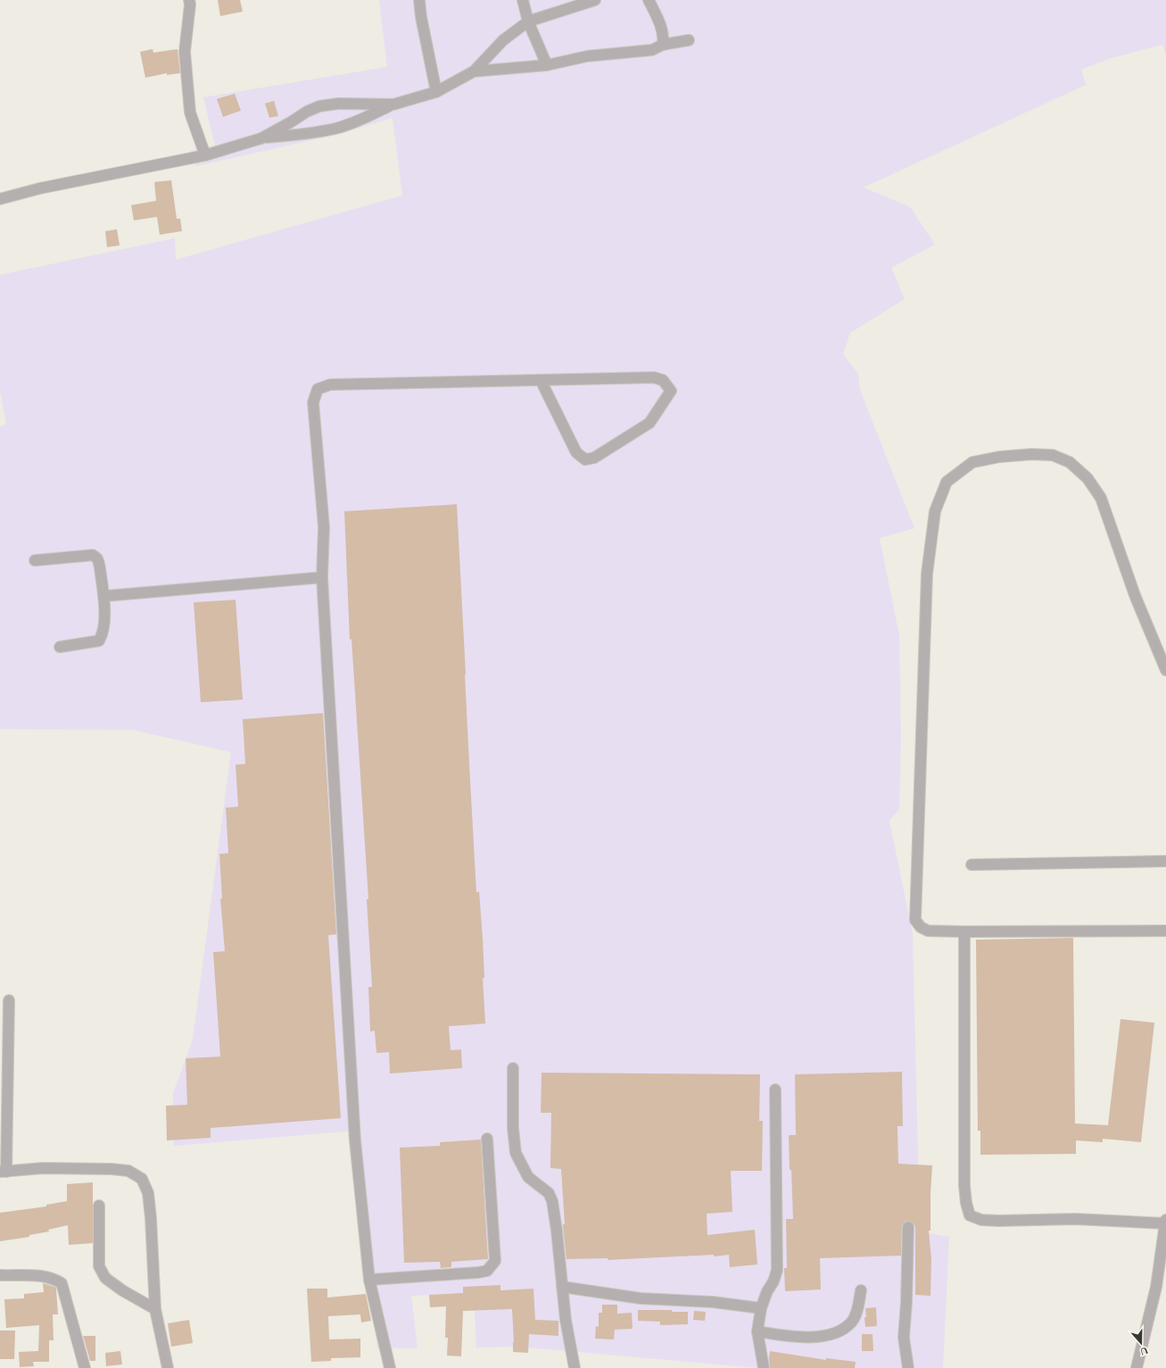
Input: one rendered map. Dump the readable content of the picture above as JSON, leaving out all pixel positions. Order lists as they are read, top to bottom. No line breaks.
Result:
{"north":"bottom"}
